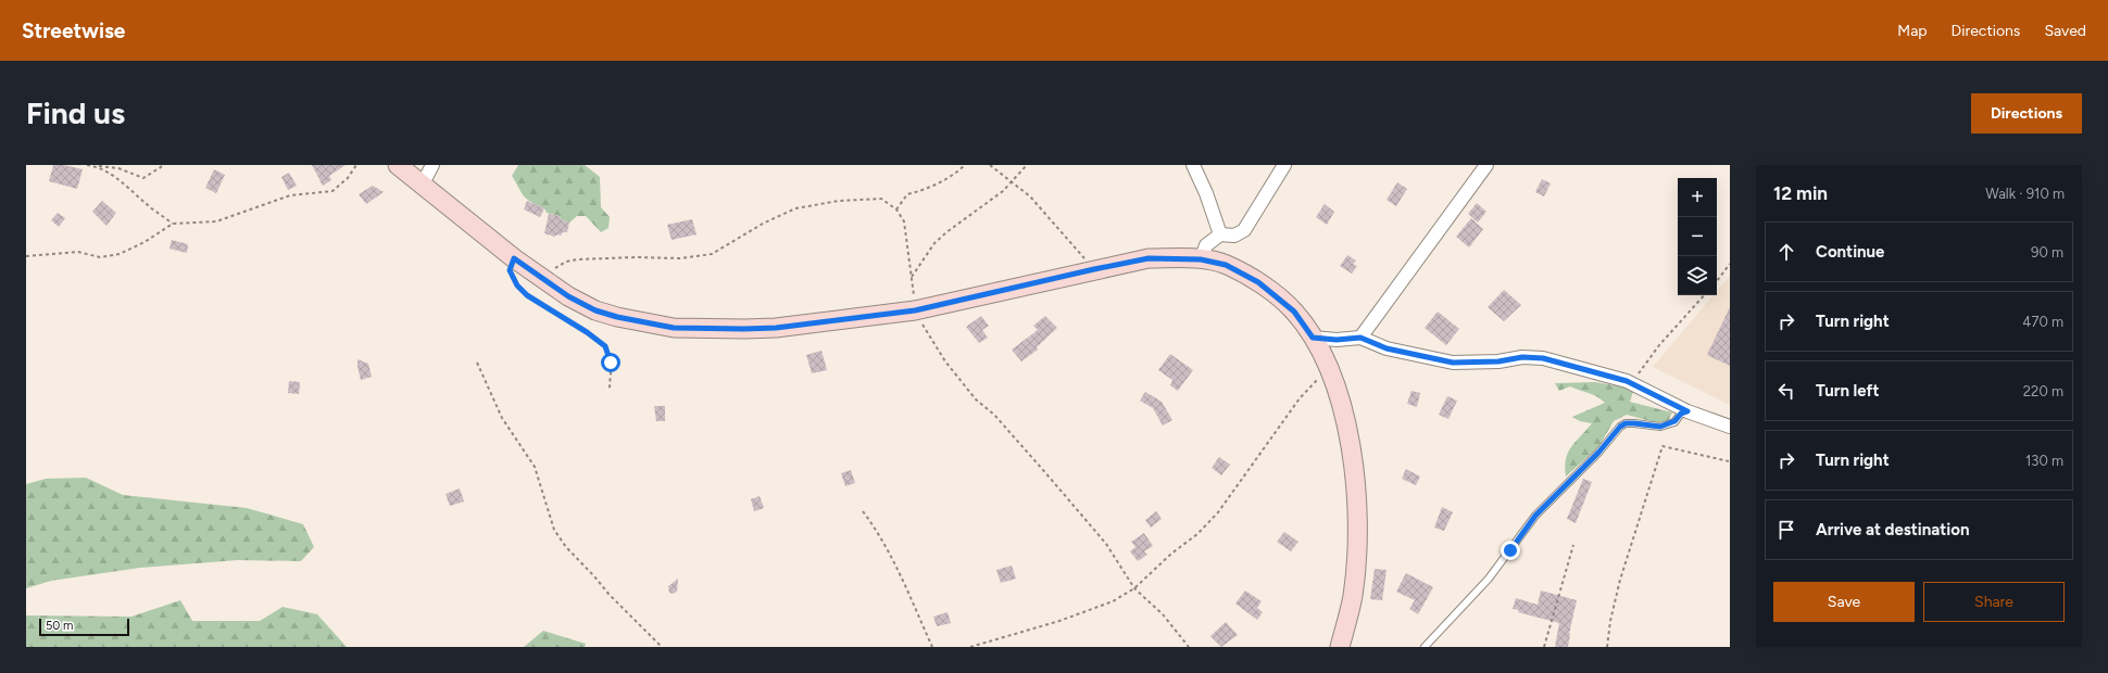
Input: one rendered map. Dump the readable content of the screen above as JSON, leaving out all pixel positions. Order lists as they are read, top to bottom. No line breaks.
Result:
{"scale_bar":"50 m","page":{"header":"Streetwise","nav":["Map","Directions","Saved"],"buttons":["Directions",["Save","Share"]],"title":"Find us","heading":["12 min","Walk · 910 m"],"map_buttons":["+","−"],"list":[["Continue","90 m"],["Turn right","470 m"],["Turn left","220 m"],["Turn right","130 m"],"Arrive at destination"],"scale":"50 m"}}
